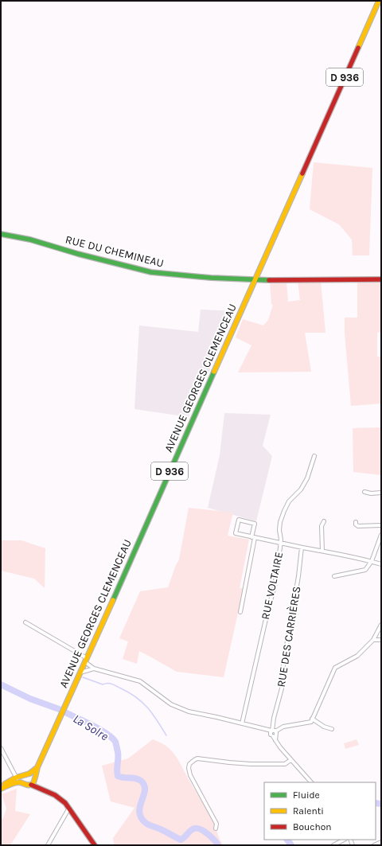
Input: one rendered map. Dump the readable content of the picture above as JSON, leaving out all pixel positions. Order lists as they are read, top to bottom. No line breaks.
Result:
{"streets":{"main road":["D 936","RUE DU CHEMINEAU","AVENUE GEORGES CLEMENCEAU"],"street":["RUE VOLTAIRE","RUE DES CARRIÈRES"]},"crossings":[["D 936","AVENUE GEORGES CLEMENCEAU"],["RUE DU CHEMINEAU","AVENUE GEORGES CLEMENCEAU"]],"water":["La Solre"],"legend":["Fluide","Ralenti","Bouchon"]}
